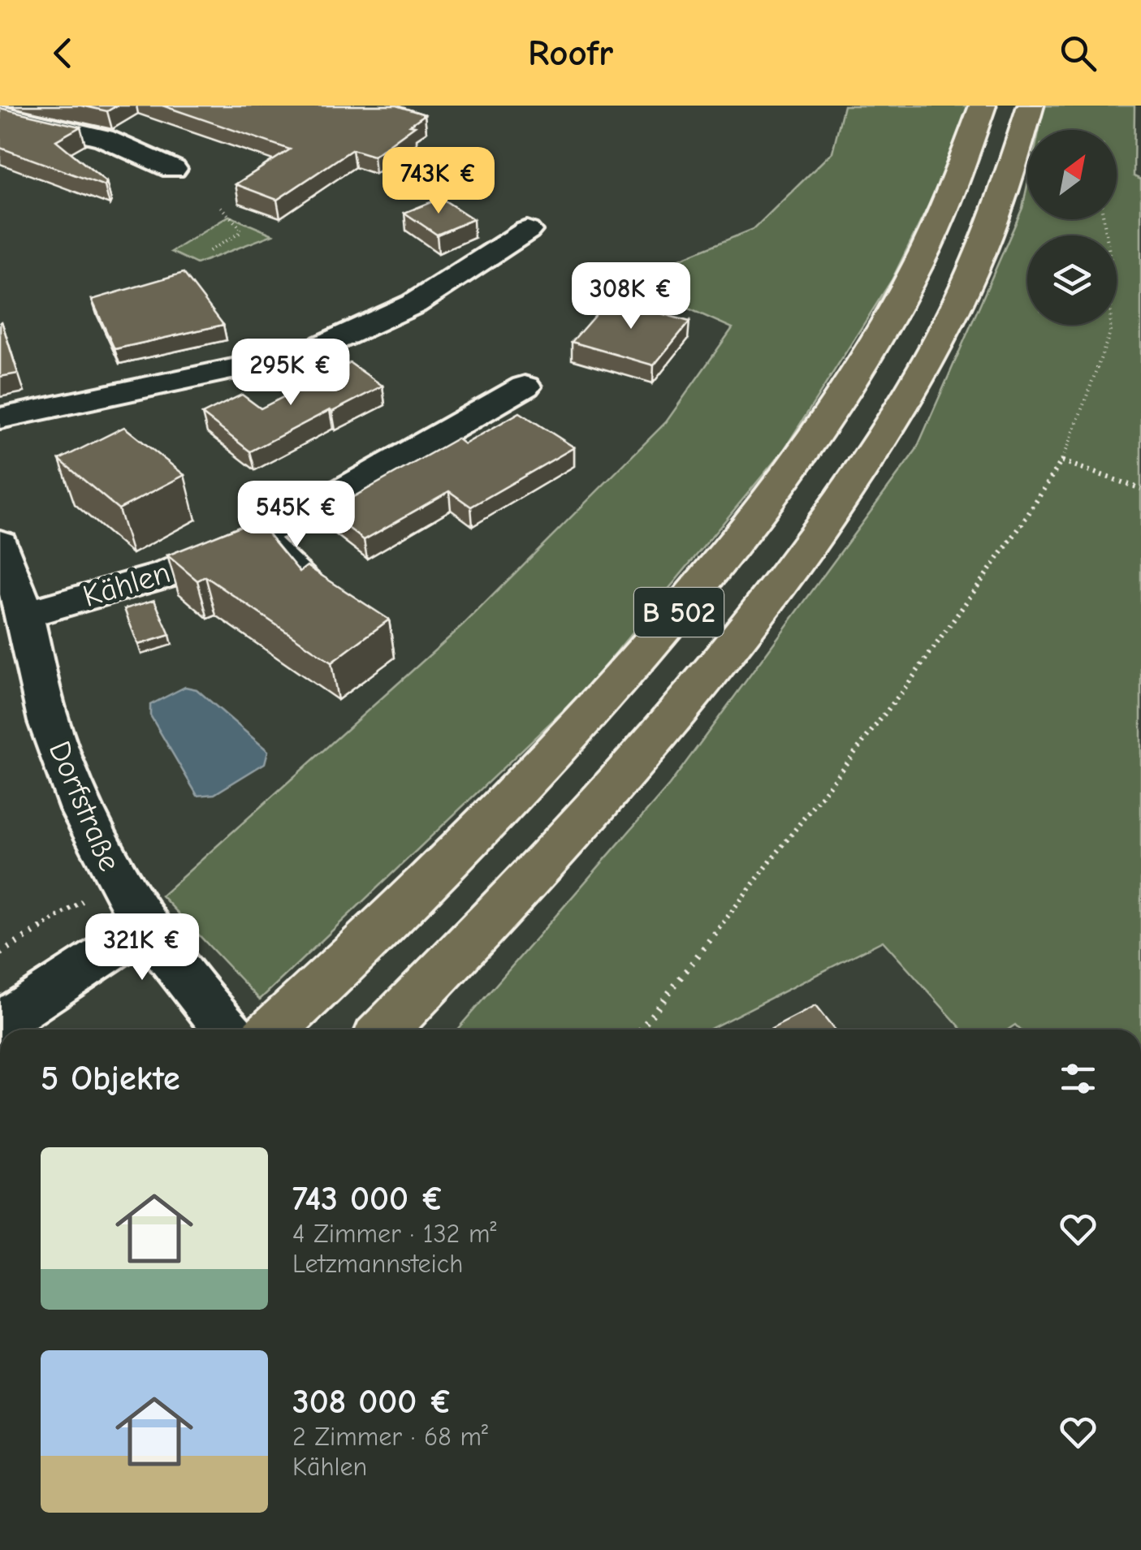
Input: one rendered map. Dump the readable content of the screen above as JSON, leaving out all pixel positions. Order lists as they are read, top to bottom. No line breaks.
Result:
{"streets":{"highway":["B 502"],"street":["Kählen","Dorfstraße"]},"crossings":[["Kählen","Dorfstraße"]],"north":"top right","page":{"header":"Roofr","price":["743K €","308K €","295K €","545K €","321K €"],"heading":"5 Objekte","list":[{"name":"743 000 €","note":"4 Zimmer · 132 m² · Letzmannsteich"},{"name":"308 000 €","note":"2 Zimmer · 68 m² · Kählen"}]}}
